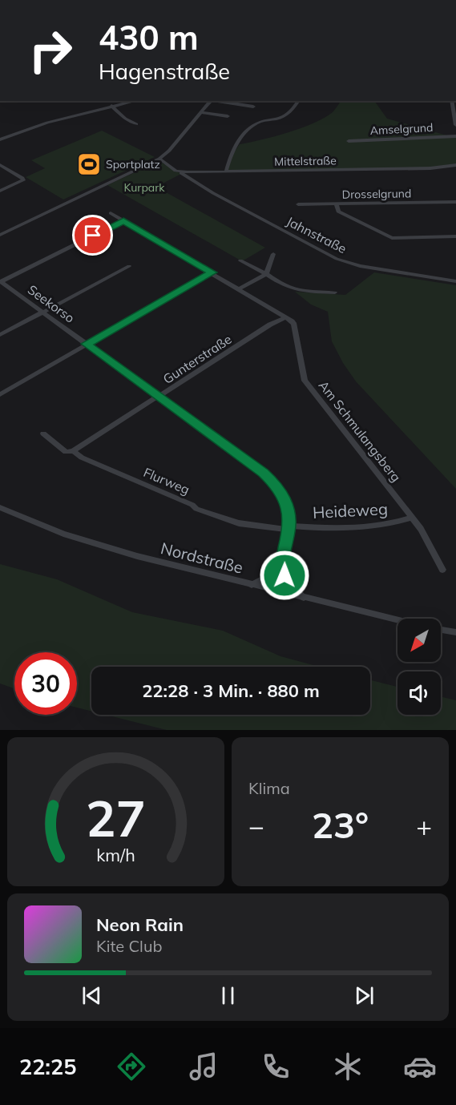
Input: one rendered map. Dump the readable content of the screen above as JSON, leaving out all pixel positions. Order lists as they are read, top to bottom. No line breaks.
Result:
{"streets":{"street":["Amselgrund","Mittelstraße","Drosselgrund","Jahnstraße","Seekorso","Gunterstraße","Am Schmulangsberg","Flurweg","Heideweg","Nordstraße"]},"crossings":[["Mittelstraße","Jahnstraße"],["Seekorso","Gunterstraße"],["Seekorso","Flurweg"],["Seekorso","Heideweg"],["Gunterstraße","Am Schmulangsberg"],["Gunterstraße","Flurweg"],["Am Schmulangsberg","Heideweg"],["Flurweg","Heideweg"]],"parks":["Kurpark"],"places":{"sports":["Sportplatz"]},"north":"bottom left","page":{"turn":["430 m","Hagenstraße"],"limit":"30","trip":"22:28 · 3 Min. · 880 m","tile":"Klima","heat":["−","23°","+"],"song":["Neon Rain","Kite Club"],"tabs":"22:25","gauge":["27","km/h"]}}
